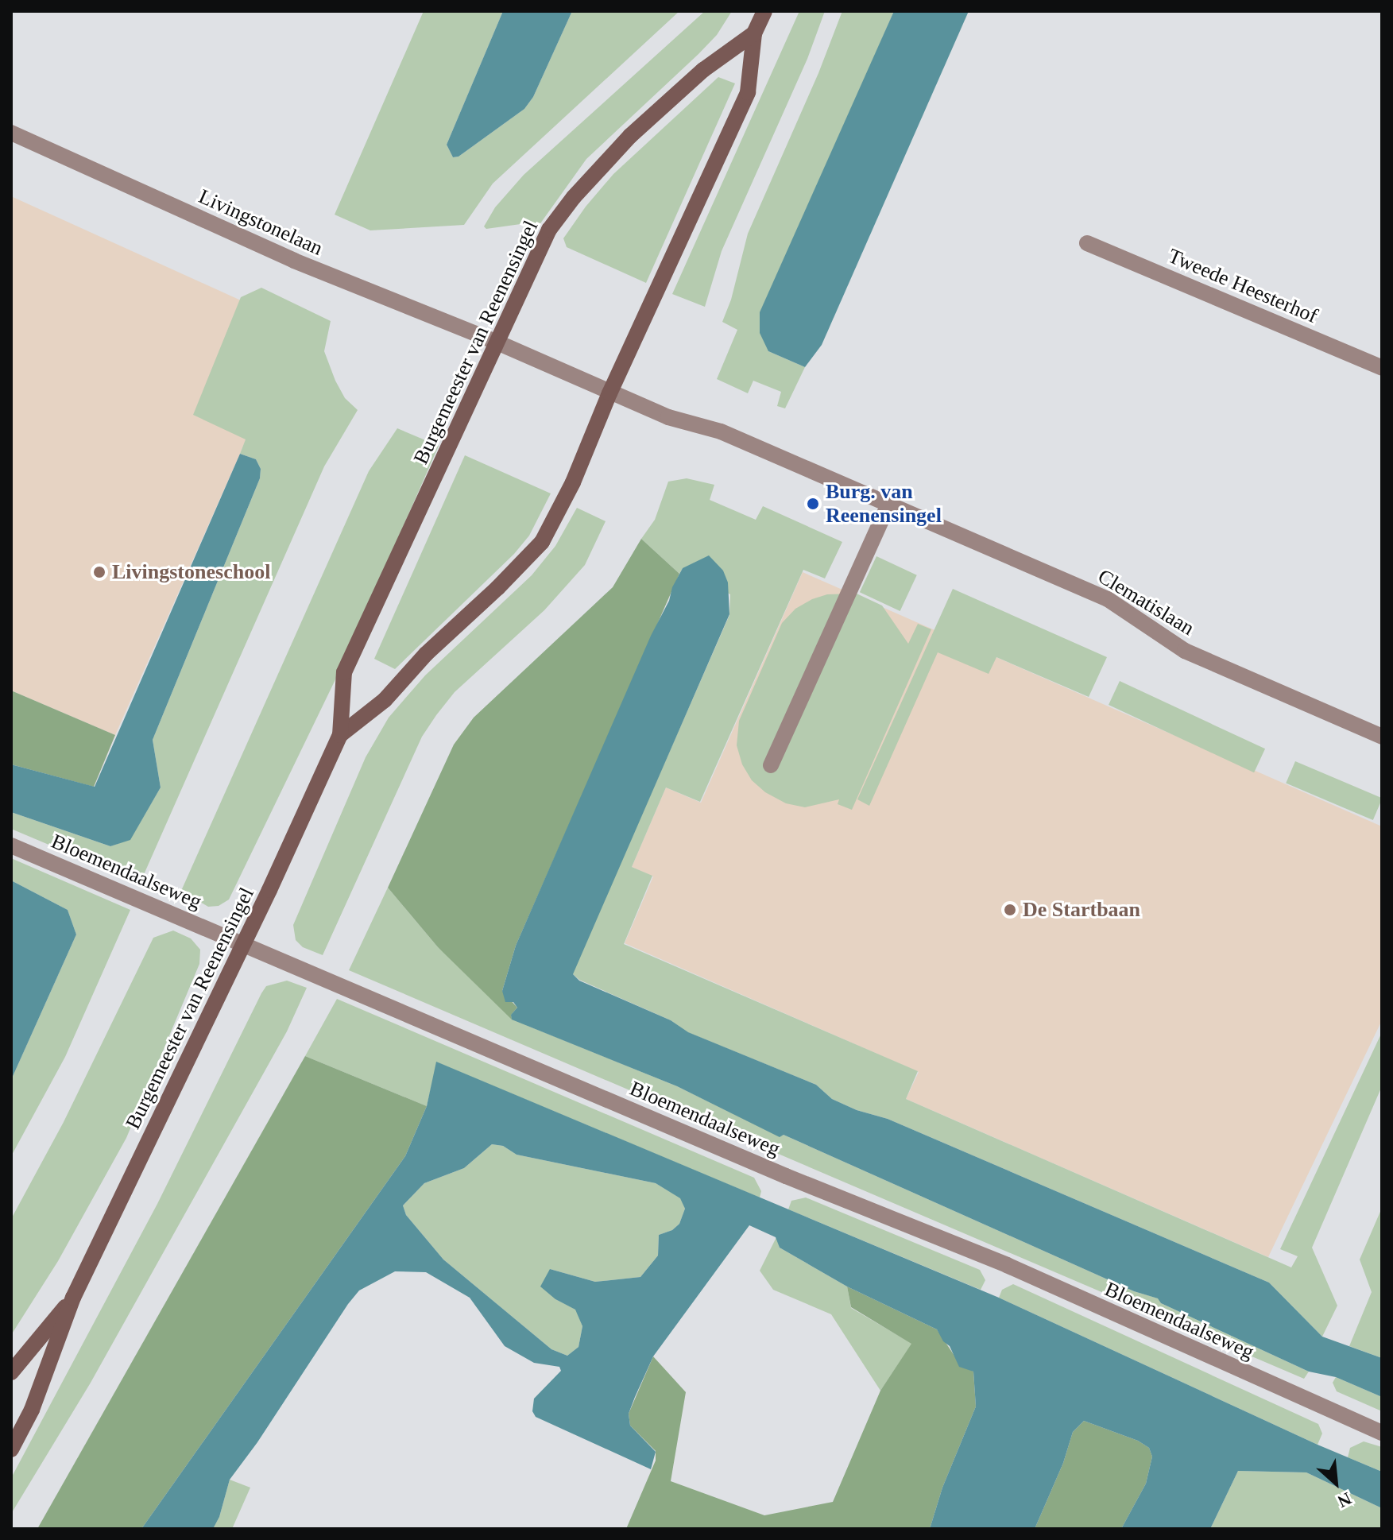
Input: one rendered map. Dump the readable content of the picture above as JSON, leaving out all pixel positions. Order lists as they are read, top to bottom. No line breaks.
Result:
{"streets":{"main road":["Burgemeester van Reenensingel"],"street":["Livingstonelaan","Tweede Heesterhof","Clematislaan","Bloemendaalseweg"]},"crossings":[["Livingstonelaan","Burgemeester van Reenensingel"],["Livingstonelaan","Clematislaan"],["Burgemeester van Reenensingel","Clematislaan"],["Burgemeester van Reenensingel","Bloemendaalseweg"]],"places":["Burg. van Reenensingel","Livingstoneschool","De Startbaan"],"north":"bottom right"}
